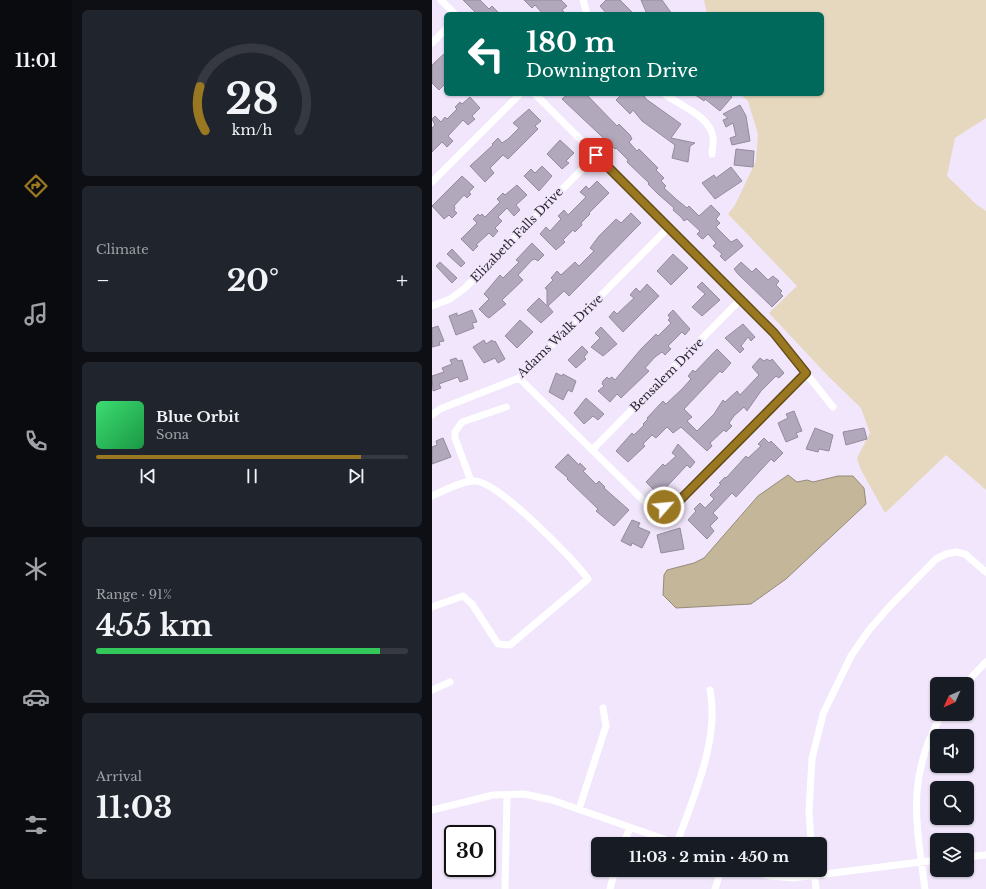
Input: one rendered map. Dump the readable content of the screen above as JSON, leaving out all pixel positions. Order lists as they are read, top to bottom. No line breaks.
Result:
{"streets":{"street":["Elizabeth Falls Drive","Adams Walk Drive","Bensalem Drive"]},"north":"bottom left","page":{"tabs":"11:01","turn":["180 m","Downington Drive"],"tile":["Climate",["Range · 91%","455 km"],["Arrival","11:03"]],"heat":["−","20°","+"],"song":["Blue Orbit","Sona"],"limit":"30","trip":"11:03 · 2 min · 450 m","gauge":["28","km/h"]}}
